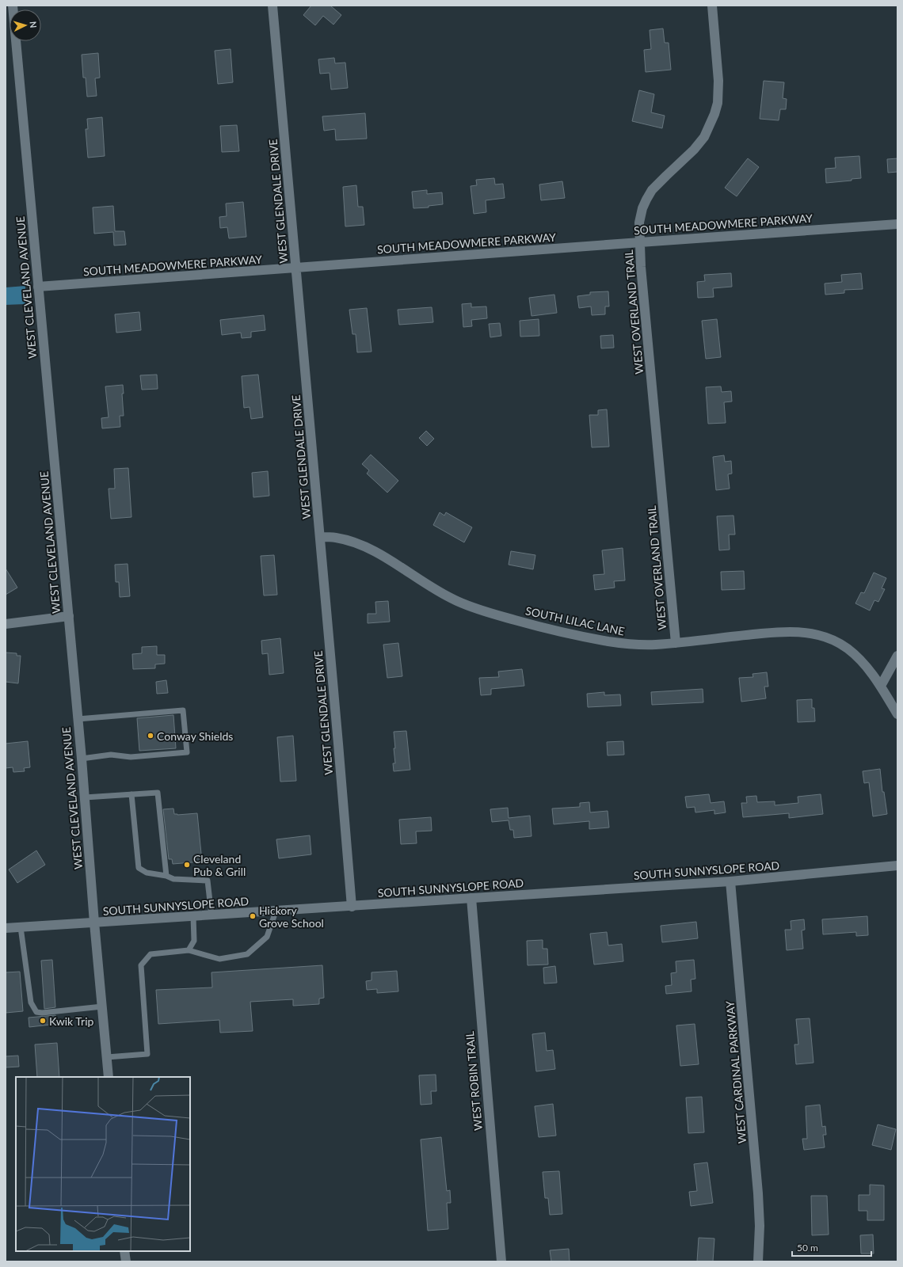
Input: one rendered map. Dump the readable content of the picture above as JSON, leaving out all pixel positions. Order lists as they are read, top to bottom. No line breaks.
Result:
{"streets":{"street":["WEST GLENDALE DRIVE","SOUTH MEADOWMERE PARKWAY","WEST CLEVELAND AVENUE","WEST OVERLAND TRAIL","SOUTH LILAC LANE","SOUTH SUNNYSLOPE ROAD","WEST CARDINAL PARKWAY","WEST ROBIN TRAIL"]},"crossings":[["WEST GLENDALE DRIVE","SOUTH MEADOWMERE PARKWAY"],["WEST GLENDALE DRIVE","SOUTH LILAC LANE"],["WEST GLENDALE DRIVE","SOUTH SUNNYSLOPE ROAD"],["SOUTH MEADOWMERE PARKWAY","WEST CLEVELAND AVENUE"],["SOUTH MEADOWMERE PARKWAY","WEST OVERLAND TRAIL"],["WEST CLEVELAND AVENUE","SOUTH SUNNYSLOPE ROAD"],["WEST OVERLAND TRAIL","SOUTH LILAC LANE"],["SOUTH SUNNYSLOPE ROAD","WEST CARDINAL PARKWAY"],["SOUTH SUNNYSLOPE ROAD","WEST ROBIN TRAIL"]],"places":["Conway Shields","Cleveland Pub & Grill","Hickory Grove School","Kwik Trip"],"scale_bar":"50 m","north":"right"}
